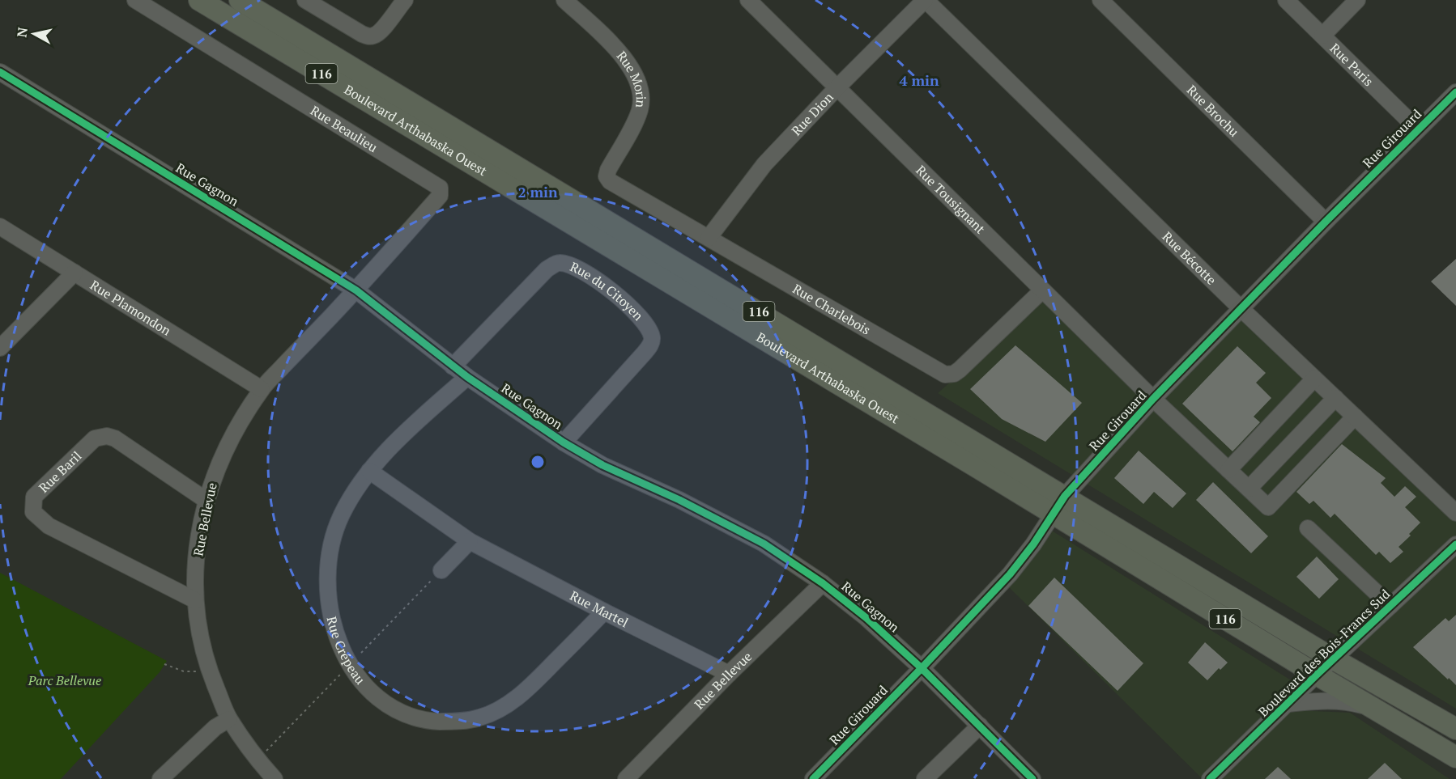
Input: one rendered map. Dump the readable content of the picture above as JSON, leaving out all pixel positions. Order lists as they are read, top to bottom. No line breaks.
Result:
{"streets":{"main road":["116","Boulevard Arthabaska Ouest"],"street":["Rue Paris","Rue Morin","Rue Brochu","Rue Dion","Rue Beaulieu","Rue Girouard","Rue Gagnon","Rue Tousignant","Rue Bécotte","Rue du Citoyen","Rue Plamondon","Rue Charlebois","Rue Baril","Rue Bellevue","Rue Martel","Rue Crépeau","Boulevard des Bois-Francs Sud"]},"crossings":[["Rue Paris","Rue Girouard"],["Rue Morin","Rue Charlebois"],["Rue Brochu","Rue Girouard"],["Rue Dion","Rue Tousignant"],["Rue Dion","Rue Bécotte"],["Rue Dion","Rue Charlebois"],["Rue Beaulieu","Rue Gagnon"],["Rue Beaulieu","Rue Bellevue"],["Boulevard Arthabaska Ouest","Rue Girouard"],["Boulevard Arthabaska Ouest","Boulevard des Bois-Francs Sud"],["Rue Girouard","Rue Gagnon"],["Rue Girouard","Rue Tousignant"],["Rue Girouard","Rue Bécotte"],["Rue Gagnon","Rue du Citoyen"],["Rue Gagnon","Rue Bellevue"],["Rue Gagnon","Rue Crépeau"],["Rue Tousignant","Rue Bécotte"],["Rue Tousignant","Rue Charlebois"],["Rue Plamondon","Rue Bellevue"],["Rue Baril","Rue Bellevue"],["Rue Bellevue","Rue Martel"],["Rue Martel","Rue Crépeau"]],"parks":["Parc Bellevue"],"north":"left","rings":["4 min","2 min"]}
